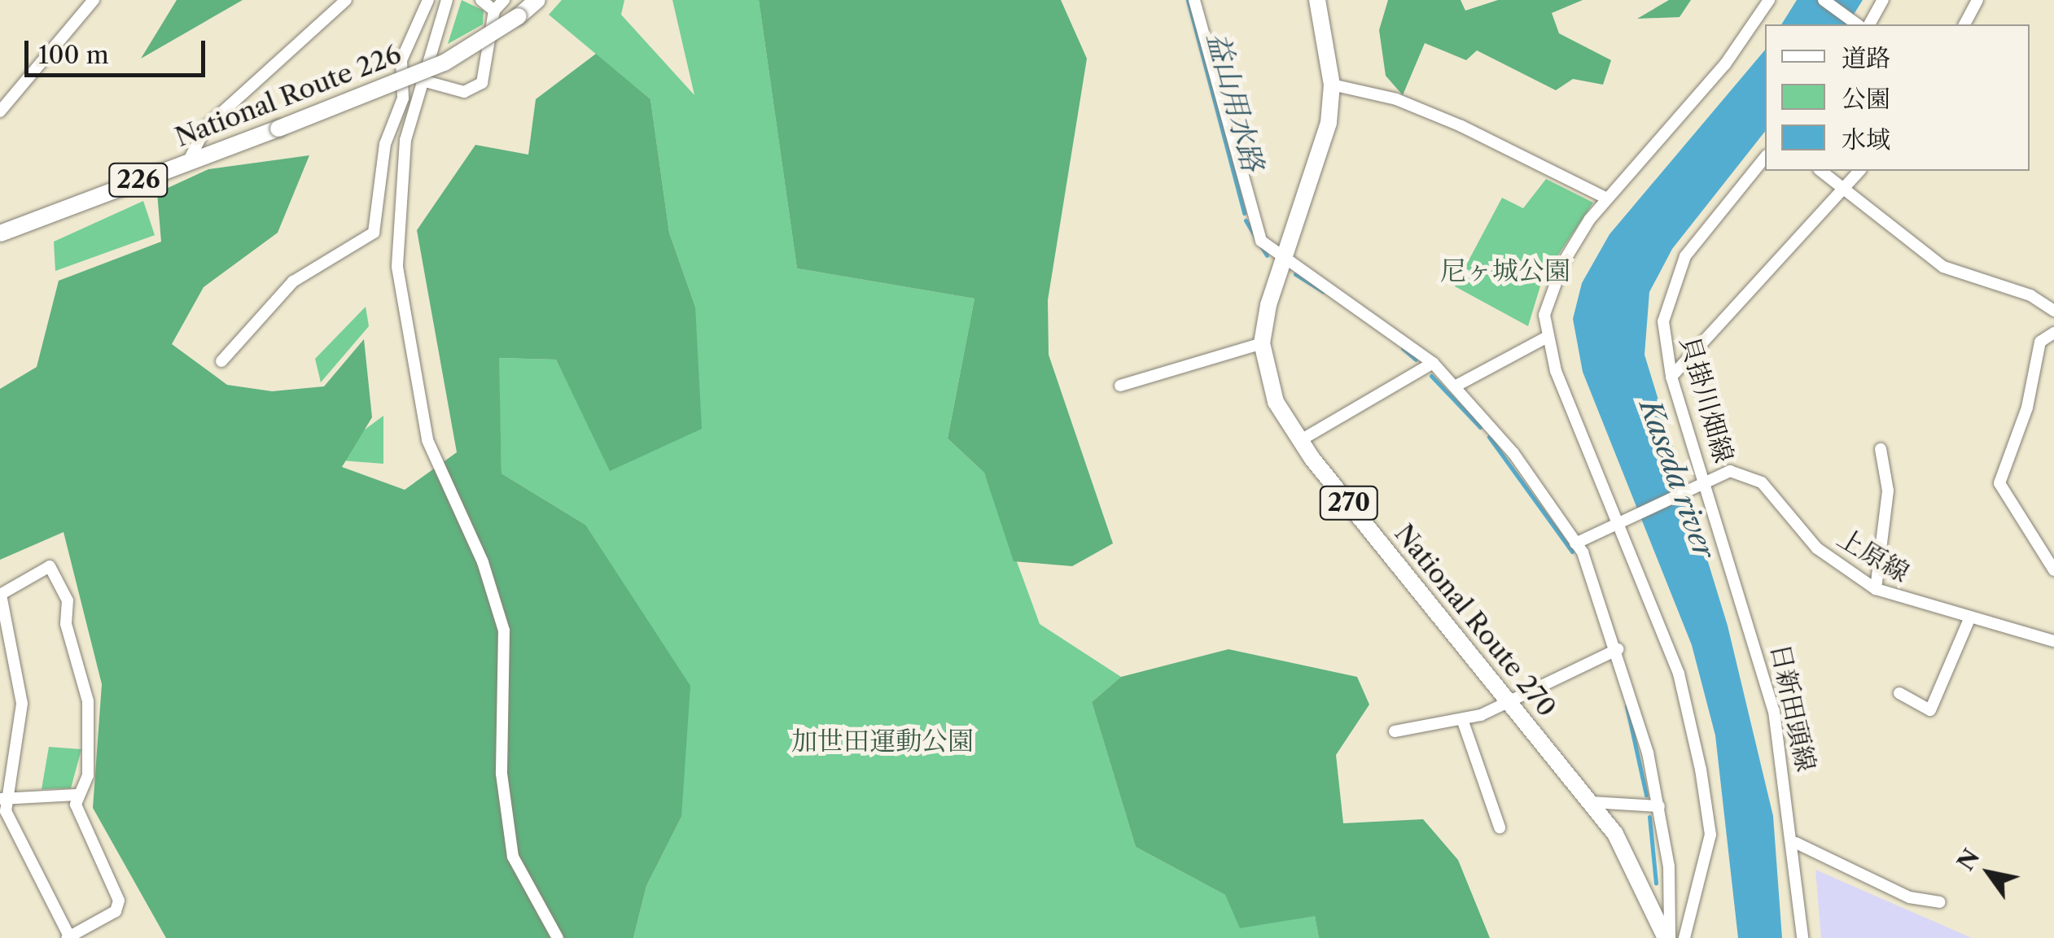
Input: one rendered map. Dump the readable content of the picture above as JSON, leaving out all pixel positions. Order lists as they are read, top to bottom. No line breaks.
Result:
{"streets":{"highway":["National Route 226","226","270","National Route 270"],"street":["貝掛川畑線","上原線","日新田頭線"]},"crossings":[["貝掛川畑線","上原線"],["貝掛川畑線","日新田頭線"]],"water":["益山用水路","Kaseda river"],"parks":["尼ヶ城公園","加世田運動公園"],"legend":["道路","公園","水域"],"scale_bar":"100 m","north":"top left"}
